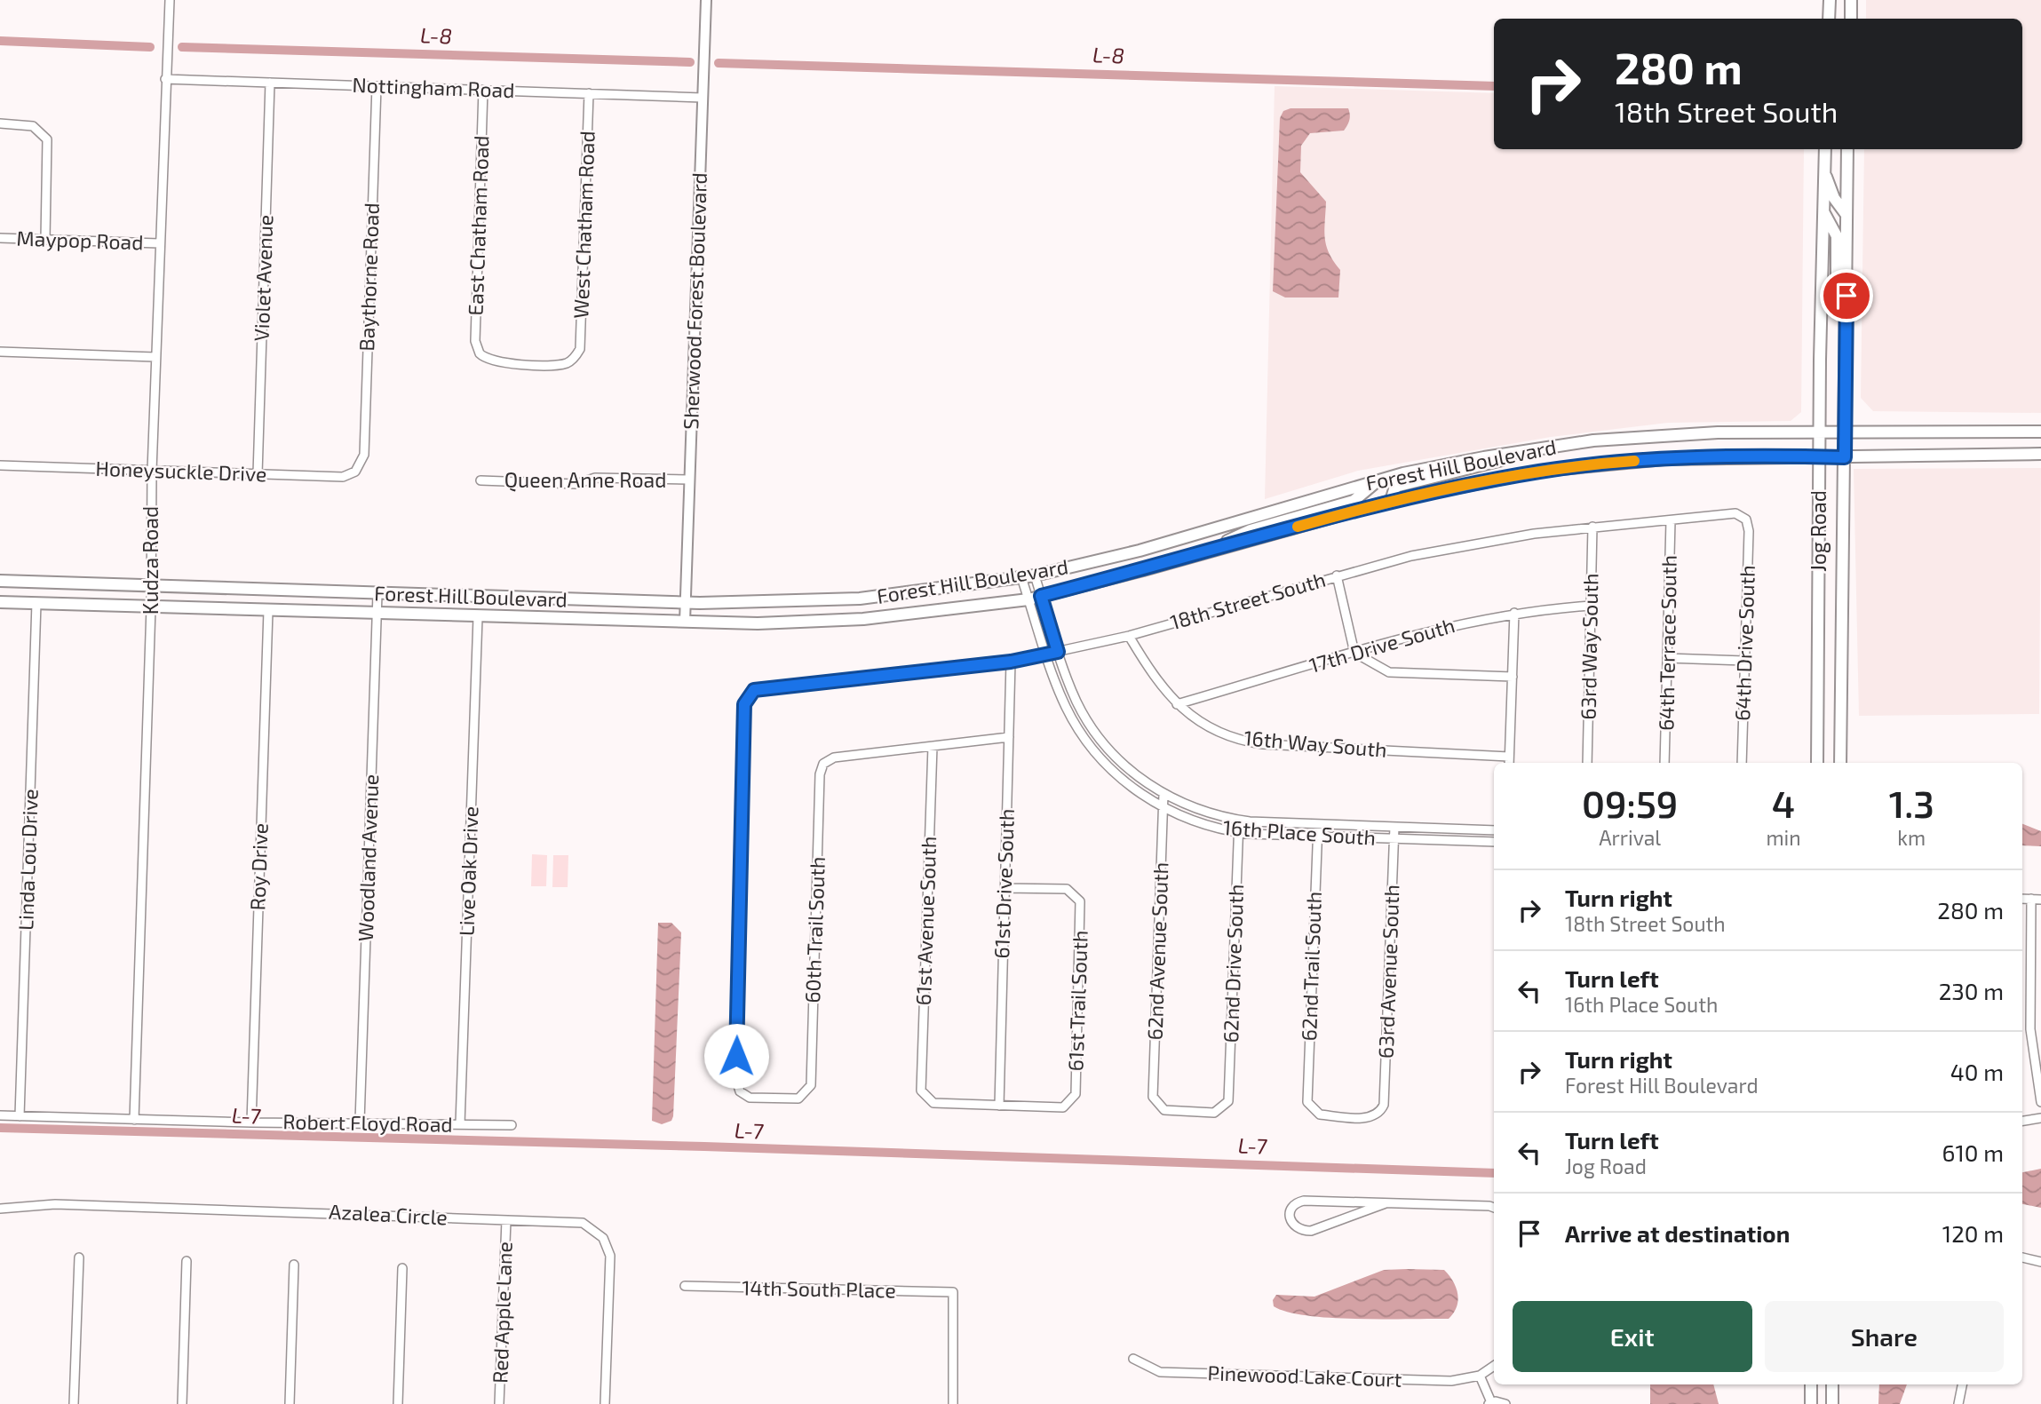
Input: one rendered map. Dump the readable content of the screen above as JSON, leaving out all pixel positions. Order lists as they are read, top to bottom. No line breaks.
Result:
{"streets":{"main road":["Forest Hill Boulevard","Jog Road"],"street":["Nottingham Road","West Chatham Road","East Chatham Road","Maypop Road","Baythorne Road","Violet Avenue","Sherwood Forest Boulevard","Honeysuckle Drive","Queen Anne Road","Kudza Road","18th Street South","64th Terrace South","64th Drive South","17th Drive South","63rd Way South","16th Way South","16th Place South","Woodland Avenue","Linda Lou Drive","Roy Drive","Live Oak Drive","61st Drive South","61st Avenue South","60th Trail South","62nd Avenue South","62nd Drive South","62nd Trail South","63rd Avenue South","61st Trail South","Robert Floyd Road","Azalea Circle","14th South Place","Red Apple Lane","Pinewood Lake Court"]},"crossings":[["Nottingham Road","West Chatham Road"],["Nottingham Road","East Chatham Road"],["Nottingham Road","Baythorne Road"],["Nottingham Road","Violet Avenue"],["Nottingham Road","Sherwood Forest Boulevard"],["Nottingham Road","Kudza Road"],["West Chatham Road","East Chatham Road"],["Maypop Road","Kudza Road"],["Baythorne Road","Honeysuckle Drive"],["Violet Avenue","Honeysuckle Drive"],["Sherwood Forest Boulevard","Forest Hill Boulevard"],["Sherwood Forest Boulevard","Queen Anne Road"],["Forest Hill Boulevard","Jog Road"],["Forest Hill Boulevard","Kudza Road"],["Forest Hill Boulevard","16th Place South"],["Forest Hill Boulevard","Woodland Avenue"],["Forest Hill Boulevard","Linda Lou Drive"],["Forest Hill Boulevard","Roy Drive"],["Forest Hill Boulevard","Live Oak Drive"],["Honeysuckle Drive","Kudza Road"],["Kudza Road","Robert Floyd Road"],["18th Street South","64th Terrace South"],["18th Street South","64th Drive South"],["18th Street South","63rd Way South"],["18th Street South","16th Way South"],["18th Street South","16th Place South"],["18th Street South","61st Drive South"],["18th Street South","60th Trail South"],["17th Drive South","63rd Way South"],["17th Drive South","16th Way South"],["16th Place South","62nd Avenue South"],["16th Place South","62nd Drive South"],["16th Place South","62nd Trail South"],["16th Place South","63rd Avenue South"],["Woodland Avenue","Robert Floyd Road"],["Linda Lou Drive","Robert Floyd Road"],["Roy Drive","Robert Floyd Road"],["Live Oak Drive","Robert Floyd Road"],["61st Drive South","61st Avenue South"],["61st Drive South","61st Trail South"],["61st Avenue South","60th Trail South"],["61st Avenue South","61st Trail South"],["62nd Avenue South","62nd Drive South"],["62nd Trail South","63rd Avenue South"],["Azalea Circle","Red Apple Lane"]],"water":["L-8","L-7"],"page":{"turn":["280 m","18th Street South"],"eta":["09:59","Arrival","4","min","1.3","km"],"list":[{"name":"Turn right","note":"18th Street South","value":"280 m"},{"name":"Turn left","note":"16th Place South","value":"230 m"},{"name":"Turn right","note":"Forest Hill Boulevard","value":"40 m"},{"name":"Turn left","note":"Jog Road","value":"610 m"},{"name":"Arrive at destination","value":"120 m"}],"buttons":["Exit","Share"]}}
